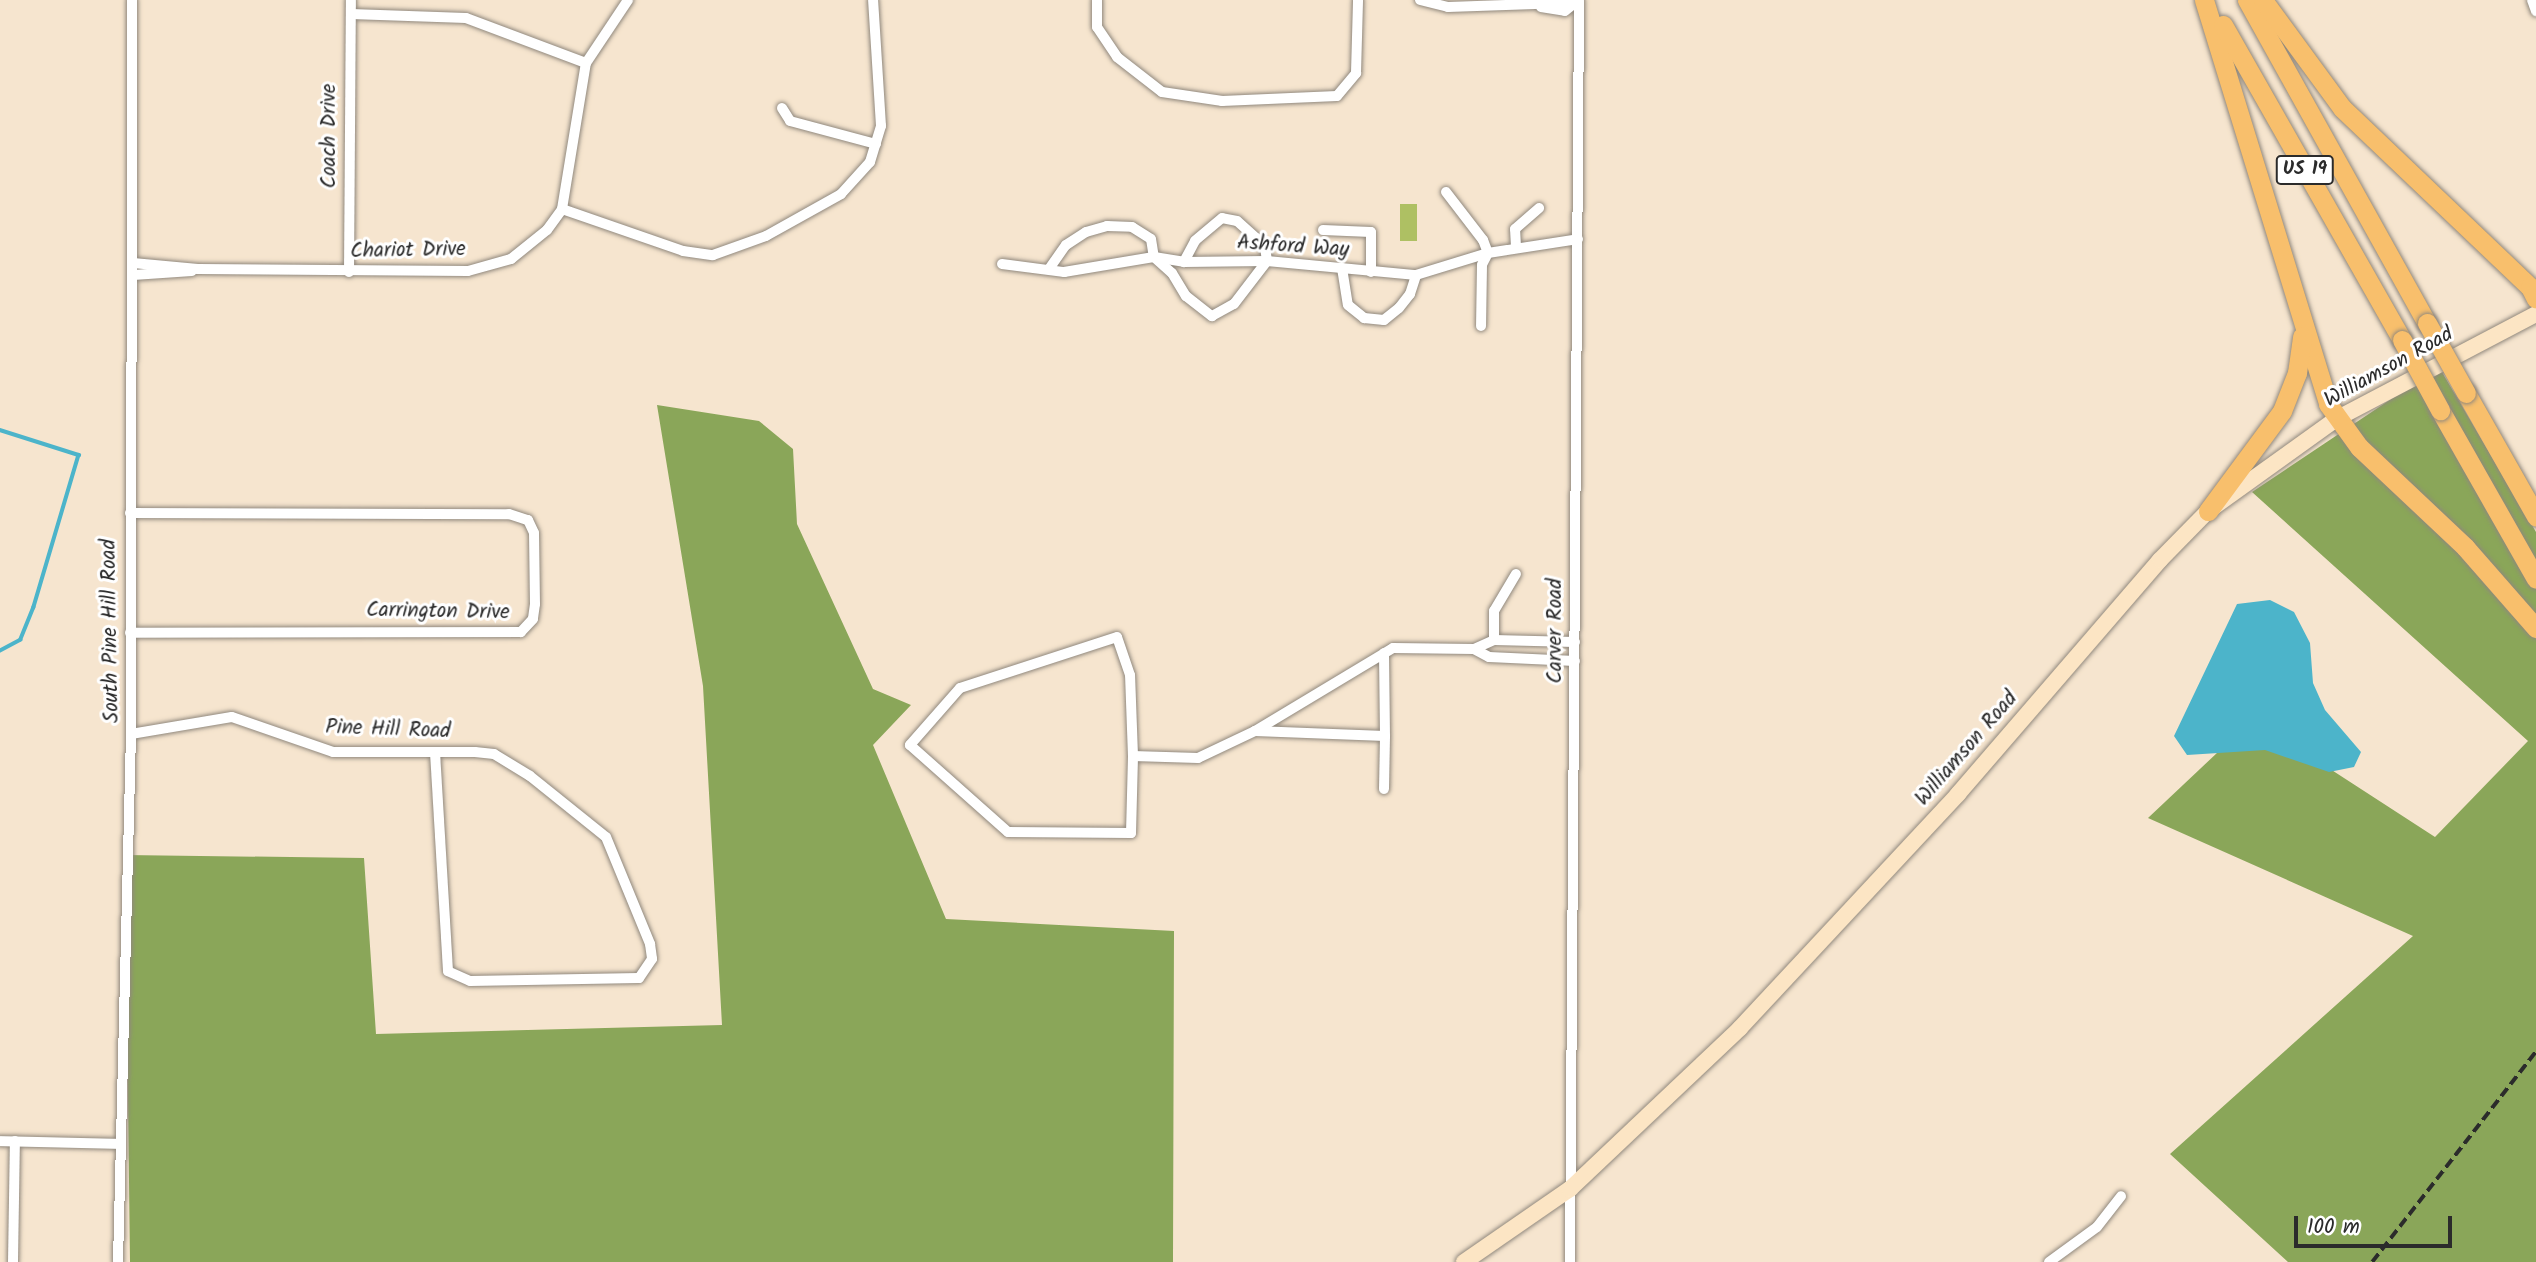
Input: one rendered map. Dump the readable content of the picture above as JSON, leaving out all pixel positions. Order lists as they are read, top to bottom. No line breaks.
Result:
{"streets":{"highway":["US 19"],"main road":["Williamson Road"],"street":["Coach Drive","Ashford Way","Chariot Drive","Carrington Drive","South Pine Hill Road","Carver Road","Pine Hill Road"]},"crossings":[["Coach Drive","Chariot Drive"],["Ashford Way","Carver Road"],["Chariot Drive","South Pine Hill Road"],["Williamson Road","Carver Road"],["Carrington Drive","South Pine Hill Road"],["South Pine Hill Road","Pine Hill Road"]],"scale_bar":"100 m"}
